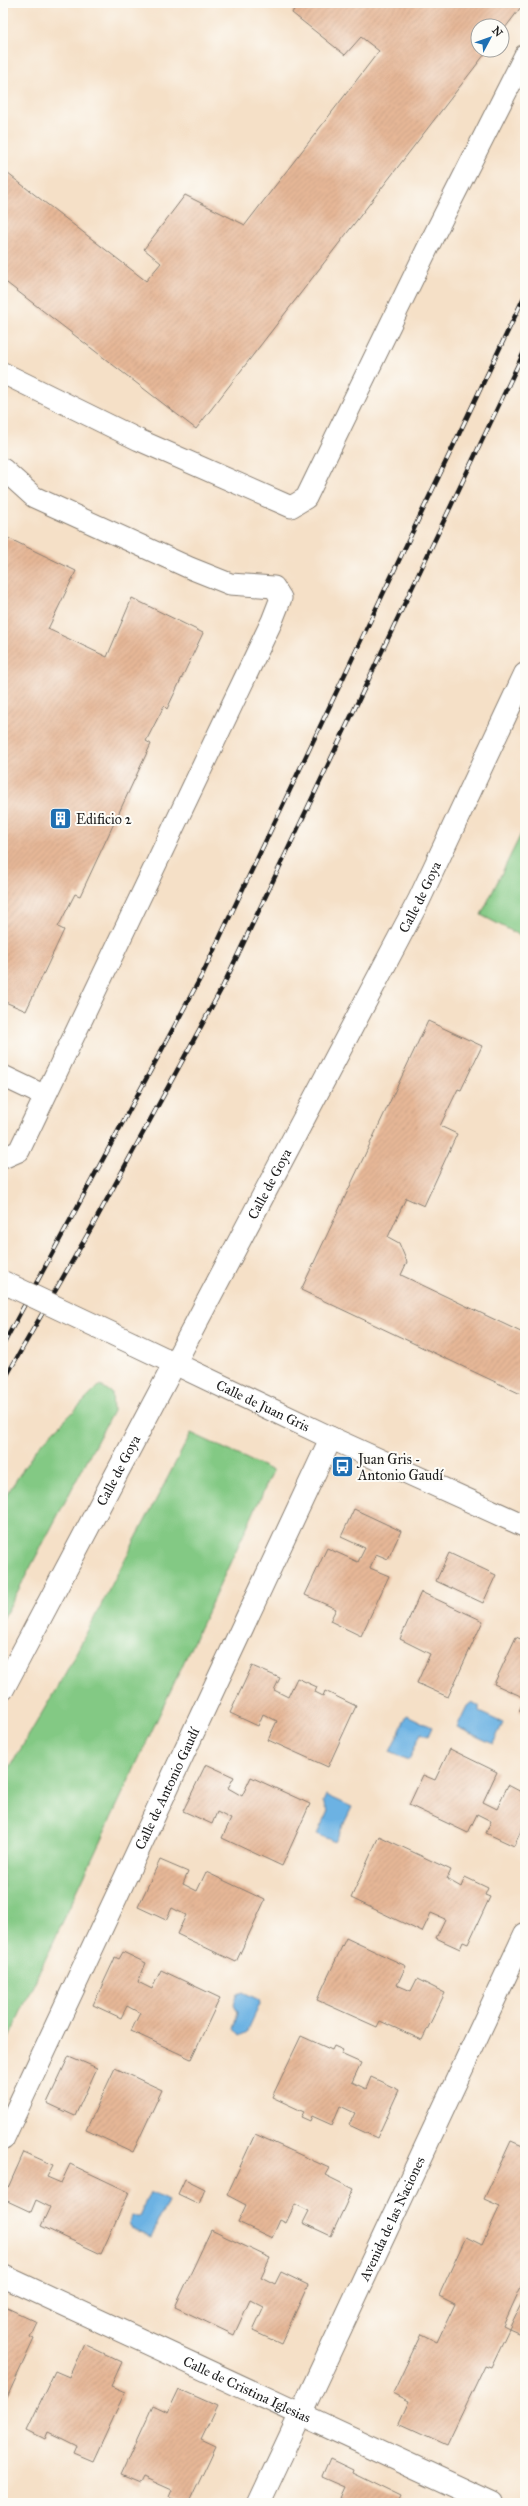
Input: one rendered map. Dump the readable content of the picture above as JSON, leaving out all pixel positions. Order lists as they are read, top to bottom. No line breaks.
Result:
{"streets":{"street":["Calle de Goya","Calle de Juan Gris","Calle de Antonio Gaudí","Avenida de las Naciones","Calle de Cristina Iglesias"]},"crossings":[["Calle de Goya","Calle de Juan Gris"],["Calle de Juan Gris","Calle de Antonio Gaudí"],["Avenida de las Naciones","Calle de Cristina Iglesias"]],"places":{"building":["Edificio 2"],"bus stop":["Juan Gris - Antonio Gaudí"]},"north":"top right"}
